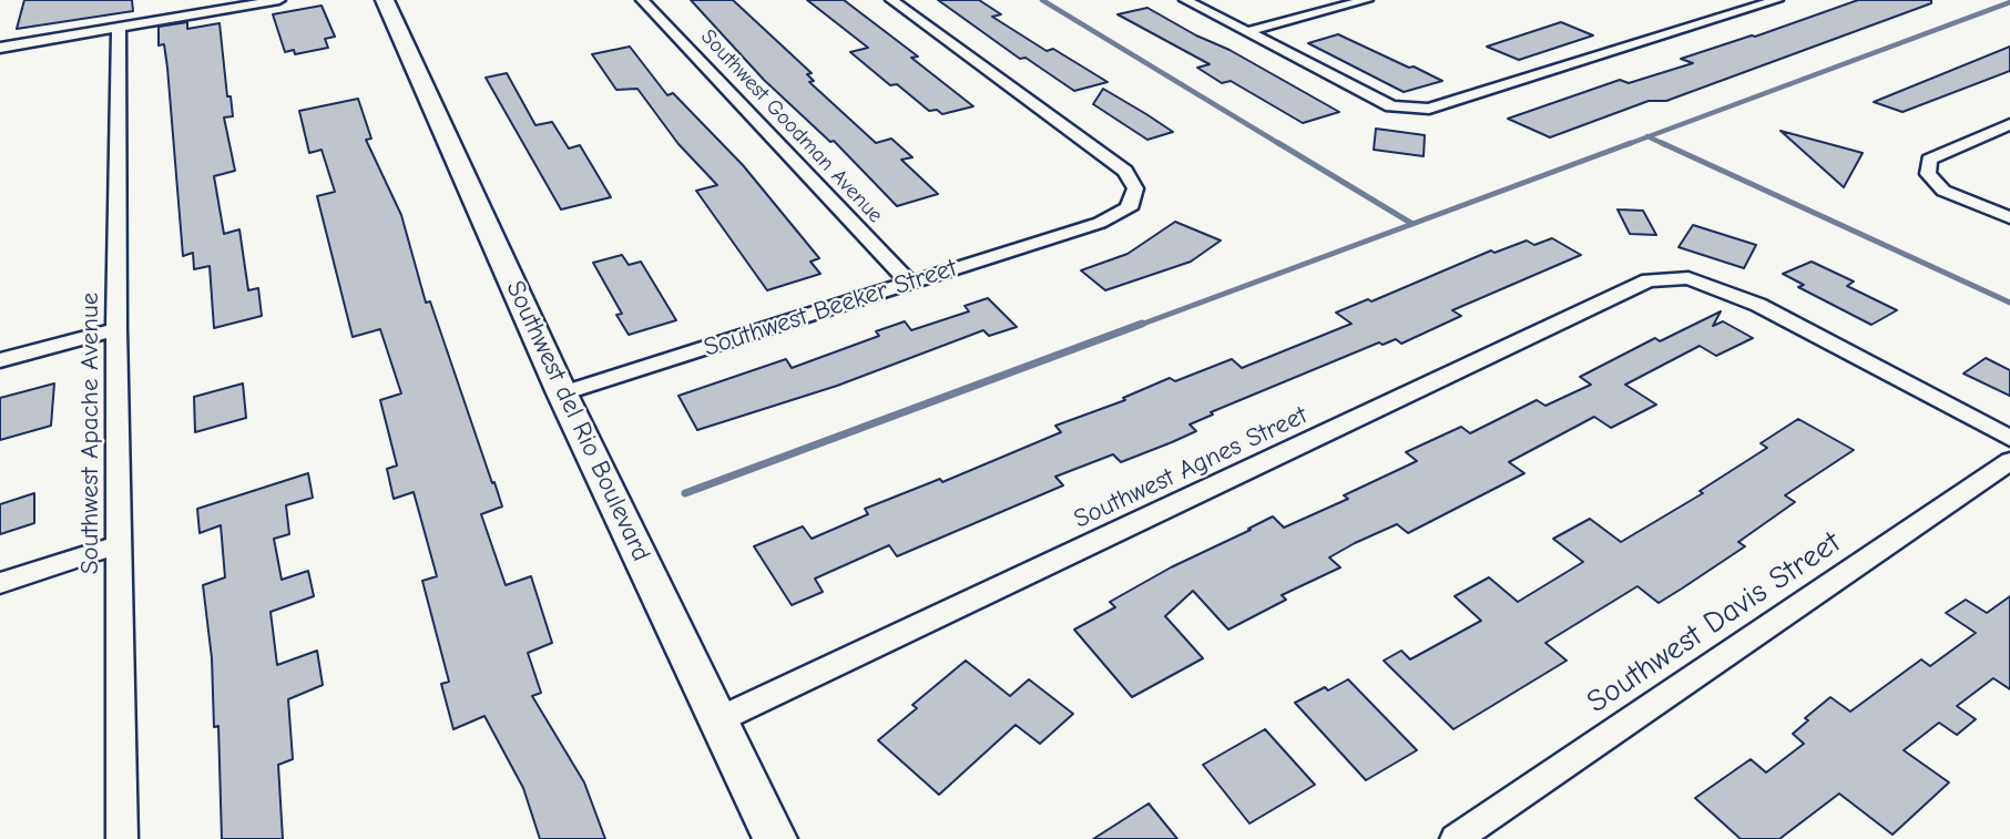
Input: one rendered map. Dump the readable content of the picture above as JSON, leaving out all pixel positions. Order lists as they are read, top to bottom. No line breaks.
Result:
{"streets":{"street":["Southwest Goodman Avenue","Southwest Beeker Street","Southwest del Rio Boulevard","Southwest Apache Avenue","Southwest Agnes Street","Southwest Davis Street"]},"crossings":[["Southwest Goodman Avenue","Southwest Beeker Street"],["Southwest Beeker Street","Southwest del Rio Boulevard"],["Southwest del Rio Boulevard","Southwest Agnes Street"]]}
